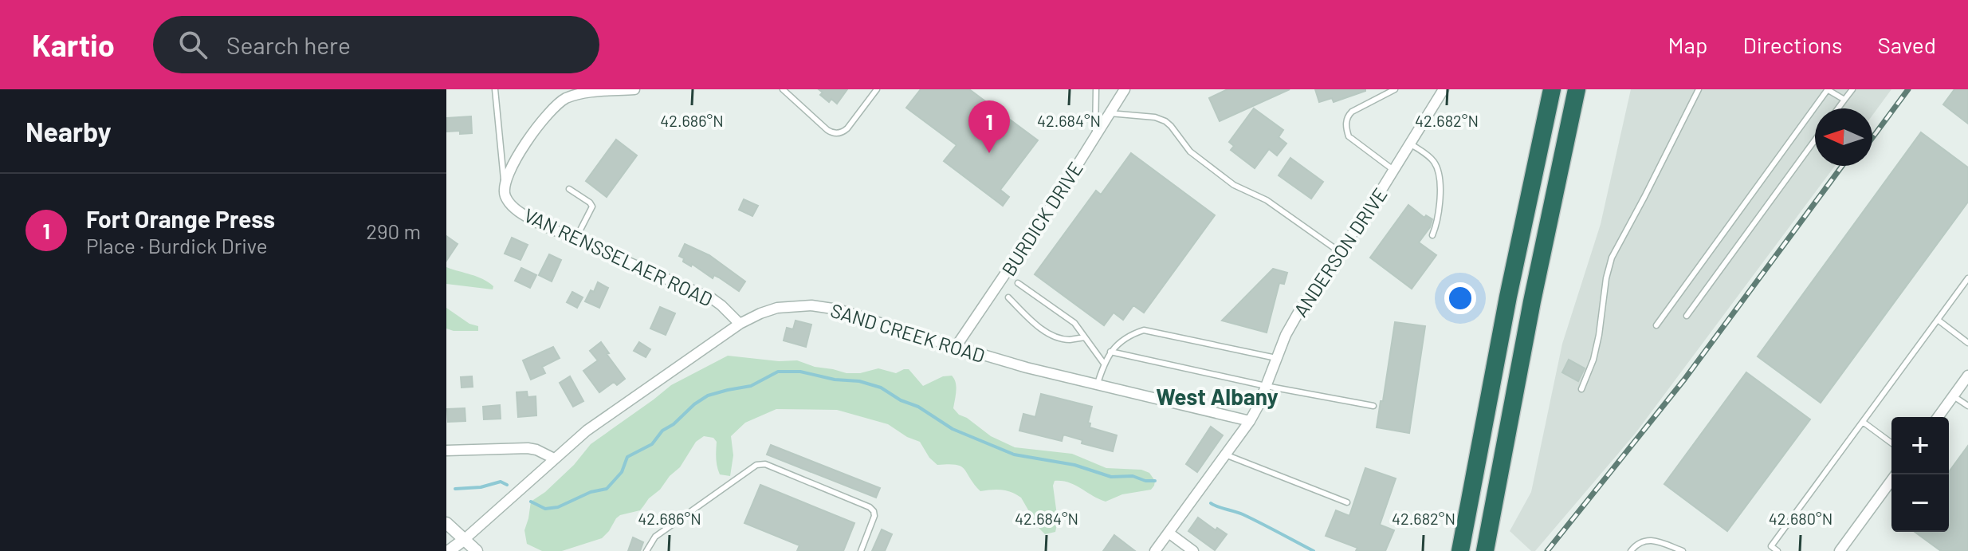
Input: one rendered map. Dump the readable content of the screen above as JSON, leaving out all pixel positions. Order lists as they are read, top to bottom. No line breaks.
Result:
{"streets":{"street":["BURDICK DRIVE","ANDERSON DRIVE","VAN RENSSELAER ROAD","SAND CREEK ROAD"]},"crossings":[["BURDICK DRIVE","SAND CREEK ROAD"],["ANDERSON DRIVE","SAND CREEK ROAD"],["VAN RENSSELAER ROAD","SAND CREEK ROAD"]],"districts":["West Albany"],"north":"left","page":{"header":"Kartio","search":"Search here","nav":["Map","Directions","Saved"],"heading":"Nearby","pins":"1","list":[{"mark":"1","name":"Fort Orange Press","note":"Place · Burdick Drive","value":"290 m"}],"map_buttons":["+","−"]},"coordinates":["42.686°N","42.684°N","42.682°N","42.680°N"]}
